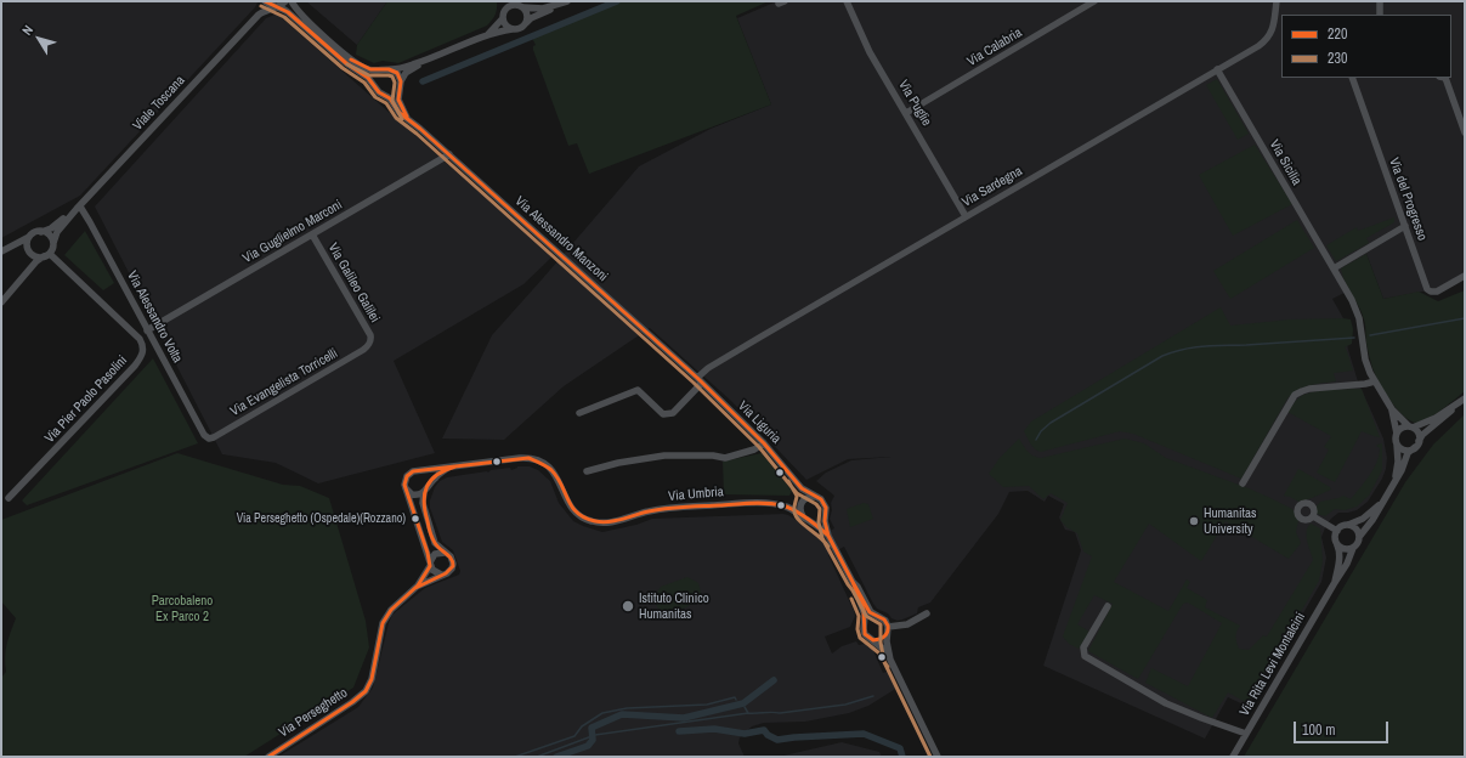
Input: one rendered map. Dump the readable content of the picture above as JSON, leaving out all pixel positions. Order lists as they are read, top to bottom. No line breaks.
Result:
{"streets":{"street":["Via Calabria","Viale Toscana","Via Puglie","Via Sicilia","Via Sardegna","Via del Progresso","Via Guglielmo Marconi","Via Alessandro Manzoni","Via Galileo Galilei","Via Alessandro Volta","Via Evangelista Torricelli","Via Pier Paolo Pasolini","Via Liguria","Via Umbria","Via Rita Levi Montalcini","Via Perseghetto"]},"crossings":[["Via Calabria","Via Puglie"],["Viale Toscana","Via Alessandro Manzoni"],["Viale Toscana","Via Alessandro Volta"],["Viale Toscana","Via Pier Paolo Pasolini"],["Via Puglie","Via Sardegna"],["Via Sicilia","Via Sardegna"],["Via Sardegna","Via Alessandro Manzoni"],["Via Sardegna","Via Liguria"],["Via Guglielmo Marconi","Via Alessandro Manzoni"],["Via Guglielmo Marconi","Via Galileo Galilei"],["Via Guglielmo Marconi","Via Alessandro Volta"],["Via Alessandro Manzoni","Via Liguria"],["Via Galileo Galilei","Via Evangelista Torricelli"],["Via Alessandro Volta","Via Evangelista Torricelli"],["Via Liguria","Via Umbria"]],"parks":["Parcobaleno Ex Parco 2"],"places":["Via Perseghetto (Ospedale)(Rozzano)","Humanitas University","Istituto Clinico Humanitas"],"lines":["transit line 220","transit line 230"],"legend":["220","230"],"scale_bar":"100 m","north":"top left"}
